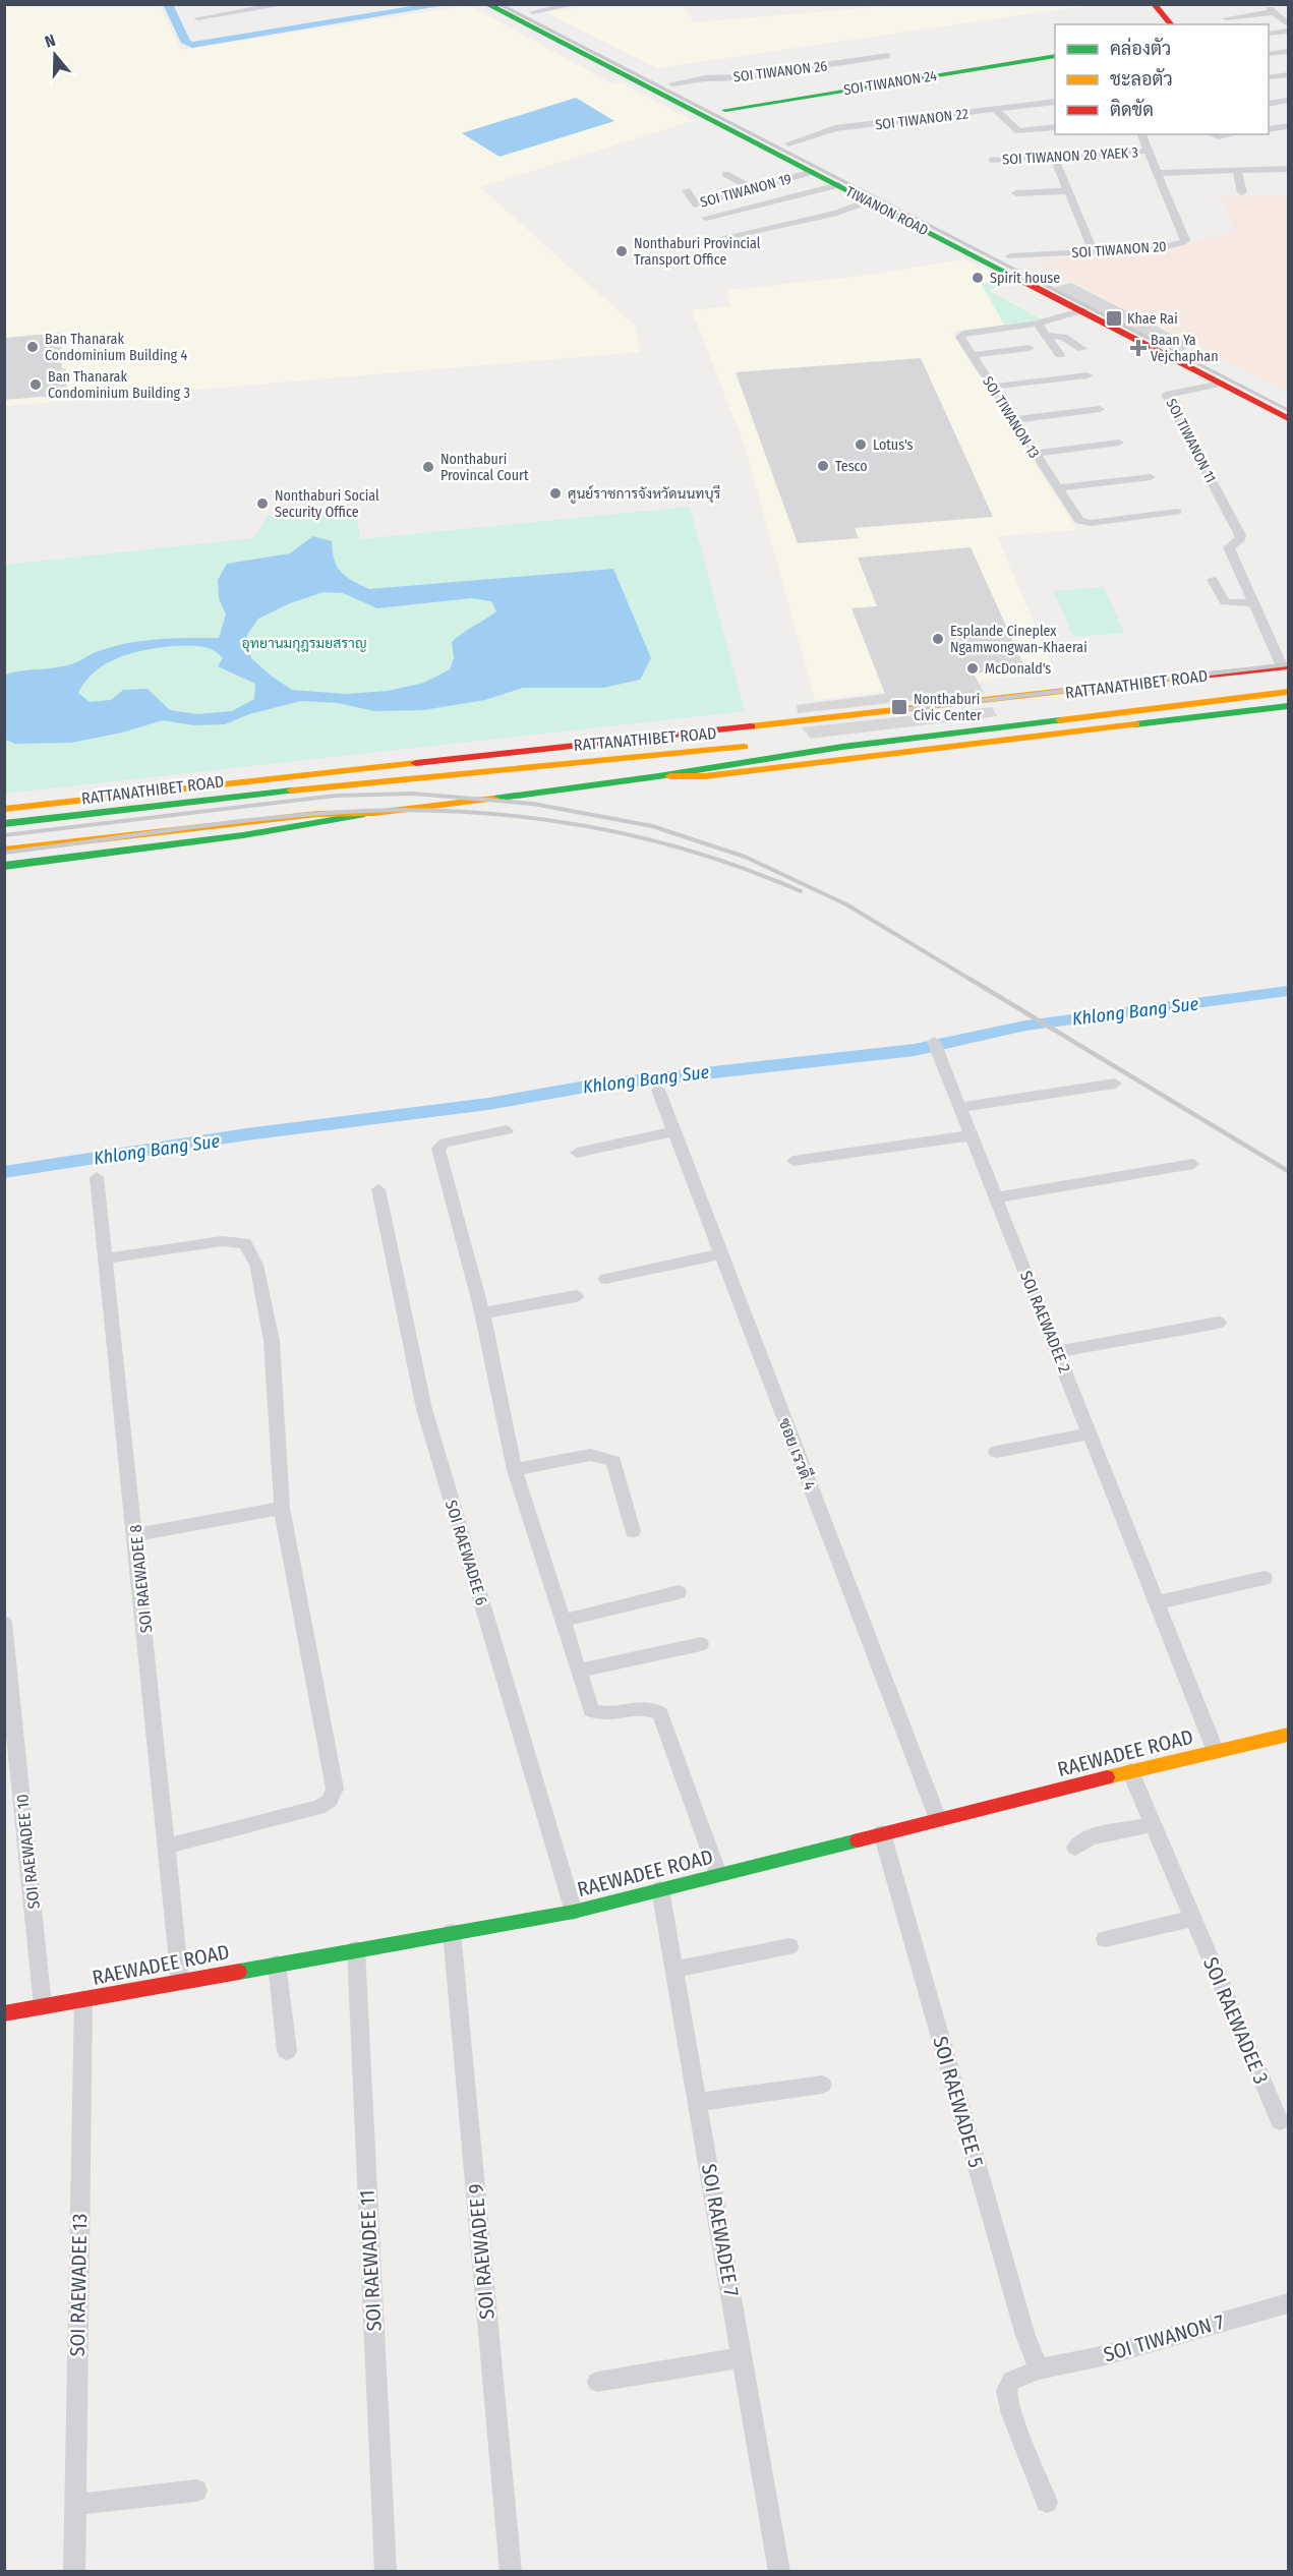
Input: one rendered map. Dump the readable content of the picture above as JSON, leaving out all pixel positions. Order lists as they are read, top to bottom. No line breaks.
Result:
{"streets":{"main road":["SOI TIWANON 24","TIWANON ROAD","RATTANATHIBET ROAD","RAEWADEE ROAD"],"street":["SOI TIWANON 26","SOI TIWANON 22","SOI TIWANON 20 YAEK 3","SOI TIWANON 19","SOI TIWANON 20","SOI TIWANON 13","SOI TIWANON 11","SOI RAEWADEE 2","ซอย เรวดี 4","SOI RAEWADEE 6","SOI RAEWADEE 8","SOI RAEWADEE 10","SOI RAEWADEE 3","SOI RAEWADEE 5","SOI RAEWADEE 7","SOI RAEWADEE 9","SOI RAEWADEE 11","SOI RAEWADEE 13","SOI TIWANON 7"]},"crossings":[["SOI TIWANON 20 YAEK 3","SOI TIWANON 20"],["SOI TIWANON 19","TIWANON ROAD"],["TIWANON ROAD","SOI TIWANON 13"],["TIWANON ROAD","SOI TIWANON 11"],["SOI RAEWADEE 2","RAEWADEE ROAD"],["ซอย เรวดี 4","RAEWADEE ROAD"],["SOI RAEWADEE 6","RAEWADEE ROAD"],["SOI RAEWADEE 8","RAEWADEE ROAD"],["RAEWADEE ROAD","SOI RAEWADEE 10"],["RAEWADEE ROAD","SOI RAEWADEE 3"],["RAEWADEE ROAD","SOI RAEWADEE 5"],["RAEWADEE ROAD","SOI RAEWADEE 7"],["RAEWADEE ROAD","SOI RAEWADEE 9"],["RAEWADEE ROAD","SOI RAEWADEE 11"],["RAEWADEE ROAD","SOI RAEWADEE 13"],["SOI RAEWADEE 5","SOI TIWANON 7"]],"water":["Khlong Bang Sue"],"parks":["อุทยานมกุฎรมยสราญ"],"places":{"other":["Nonthaburi Provincial Transport Office","Spirit house","Ban Thanarak Condominium Building 4","Ban Thanarak Condominium Building 3","Lotus's","Tesco","Nonthaburi Provincal Court","ศูนย์ราชการจังหวัดนนทบุรี","Nonthaburi Social Security Office","Esplande Cineplex Ngamwongwan-Khaerai","McDonald's"],"transit":["Khae Rai","Nonthaburi Civic Center"],"health":["Baan Ya Vejchaphan"]},"legend":["คล่องตัว","ชะลอตัว","ติดขัด"],"north":"top"}
